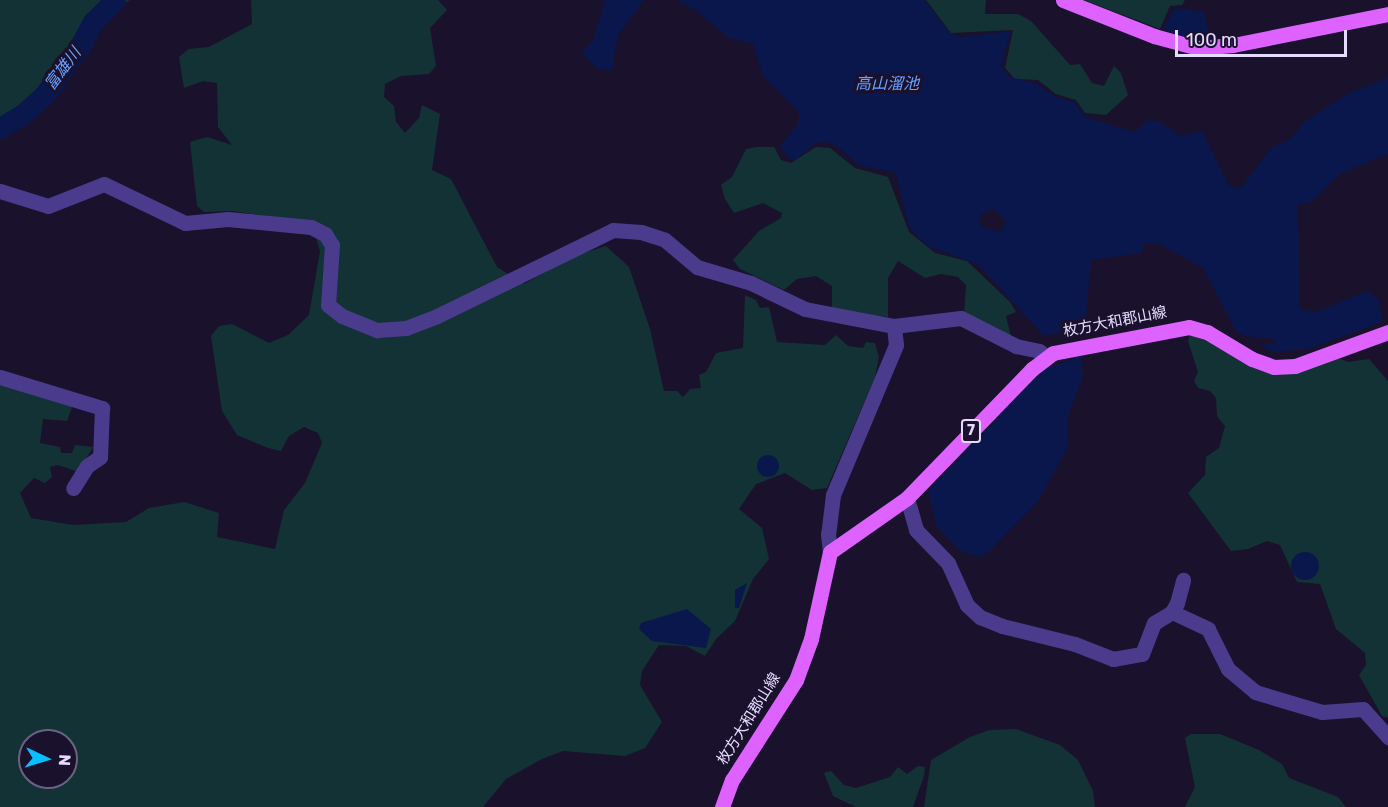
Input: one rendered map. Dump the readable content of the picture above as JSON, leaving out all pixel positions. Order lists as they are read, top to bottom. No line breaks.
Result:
{"streets":{"main road":["枚方大和郡山線","7"]},"water":["富雄川","高山溜池"],"scale_bar":"100 m","north":"right"}
